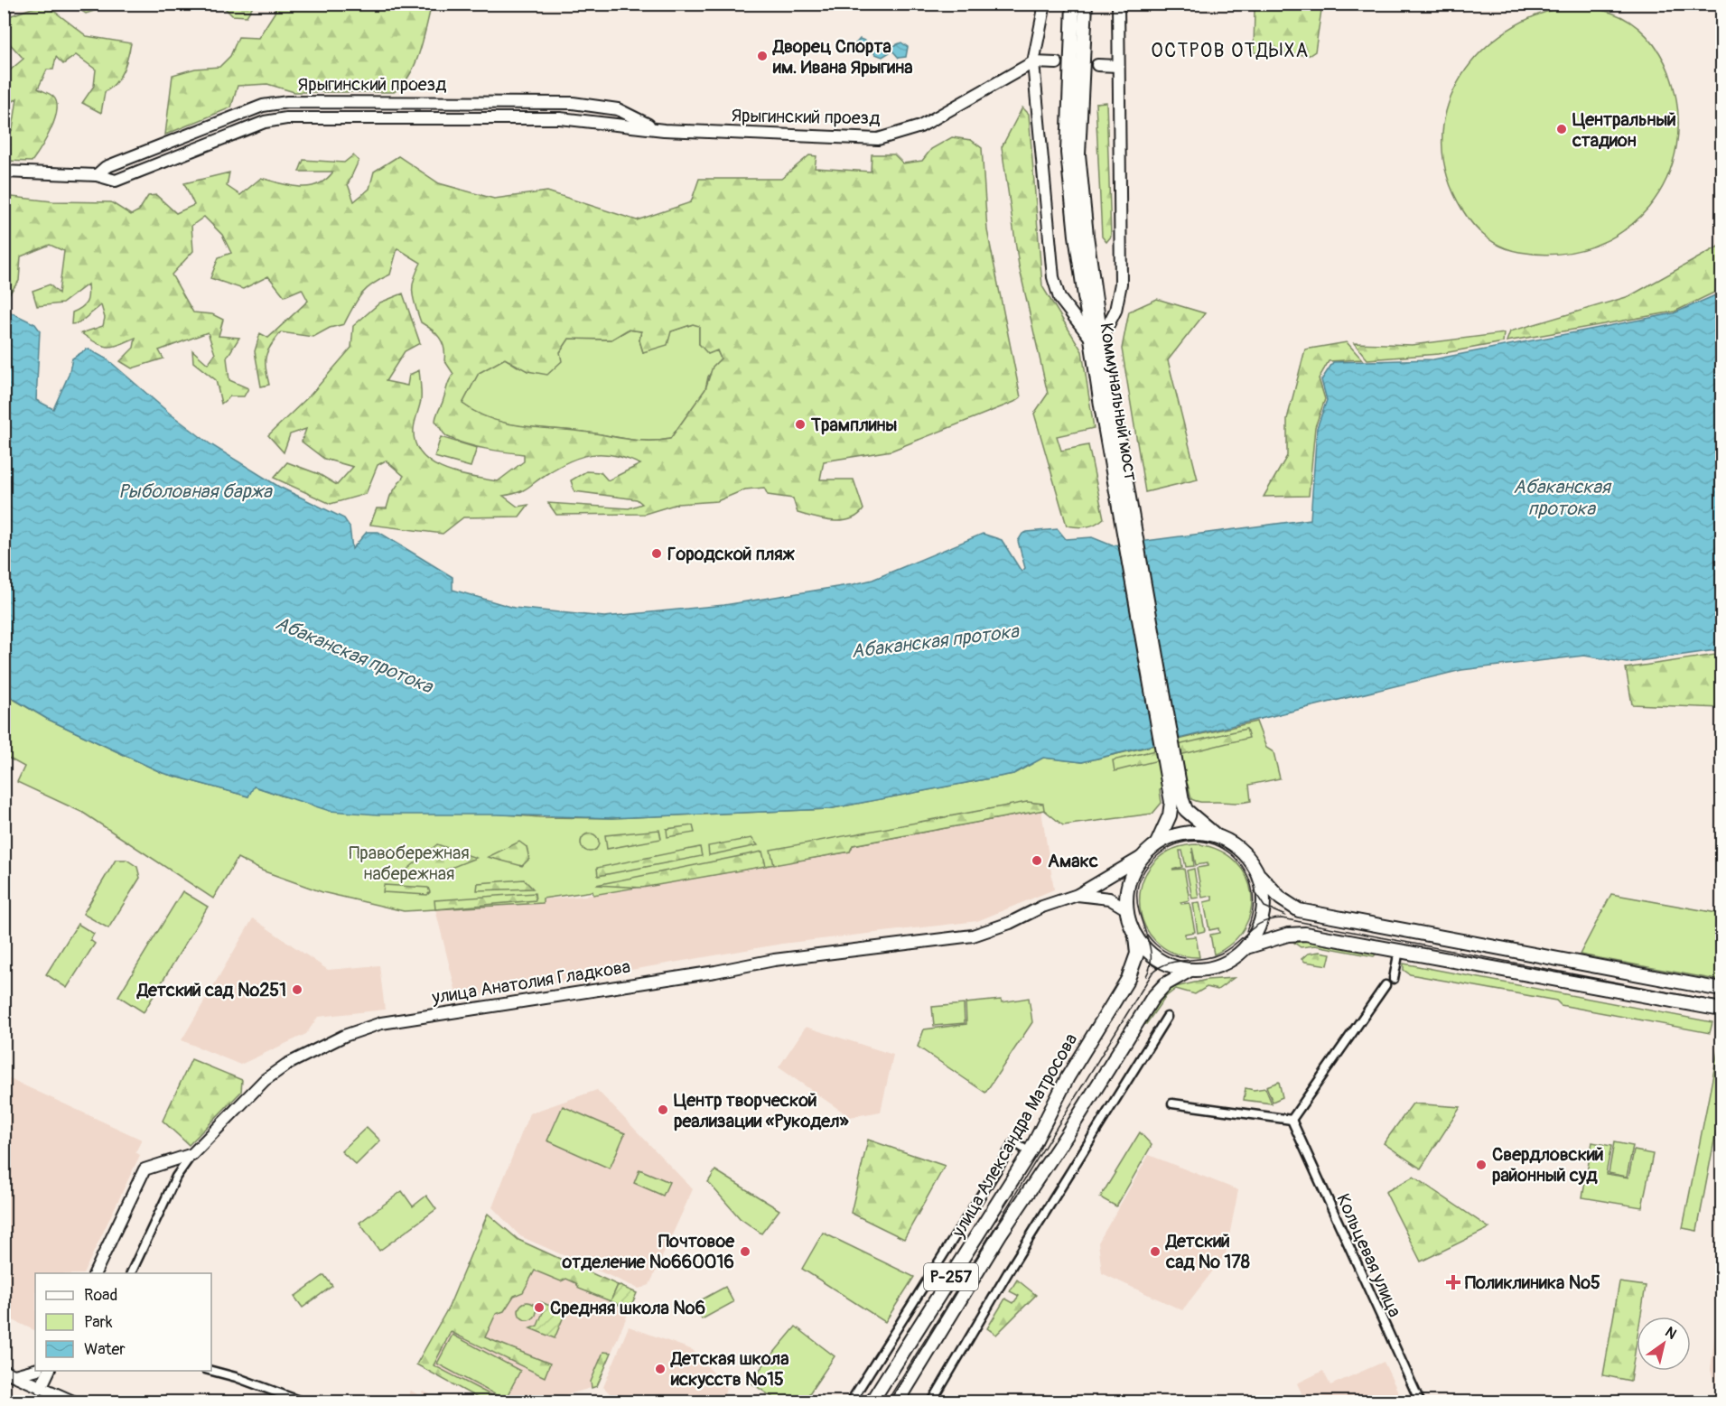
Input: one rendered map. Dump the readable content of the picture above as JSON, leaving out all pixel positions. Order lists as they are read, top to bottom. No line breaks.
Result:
{"streets":{"highway":["Коммунальный мост","улица Александра Матросова","Р-257"],"main road":["Ярыгинский проезд","улица Анатолия Гладкова"],"street":["Кольцевая улица"]},"crossings":[["улица Александра Матросова","Р-257"]],"districts":["ОСТРОВ ОТДЫХА"],"water":["Абаканская протока","Рыболовная баржа"],"parks":["Правобережная набережная"],"places":{"other":["Дворец Спорта им. Ивана Ярыгина","Центральный стадион","Трамплины","Городской пляж","Амакс","Детский сад №251","Центр творческой реализации «Рукодел»","Свердловский районный суд","Почтовое отделение №660016","Детский сад № 178","Средняя школа №6","Детская школа искусств №15"],"health":["Поликлиника №5"]},"legend":["Road","Park","Water"],"north":"top right"}
